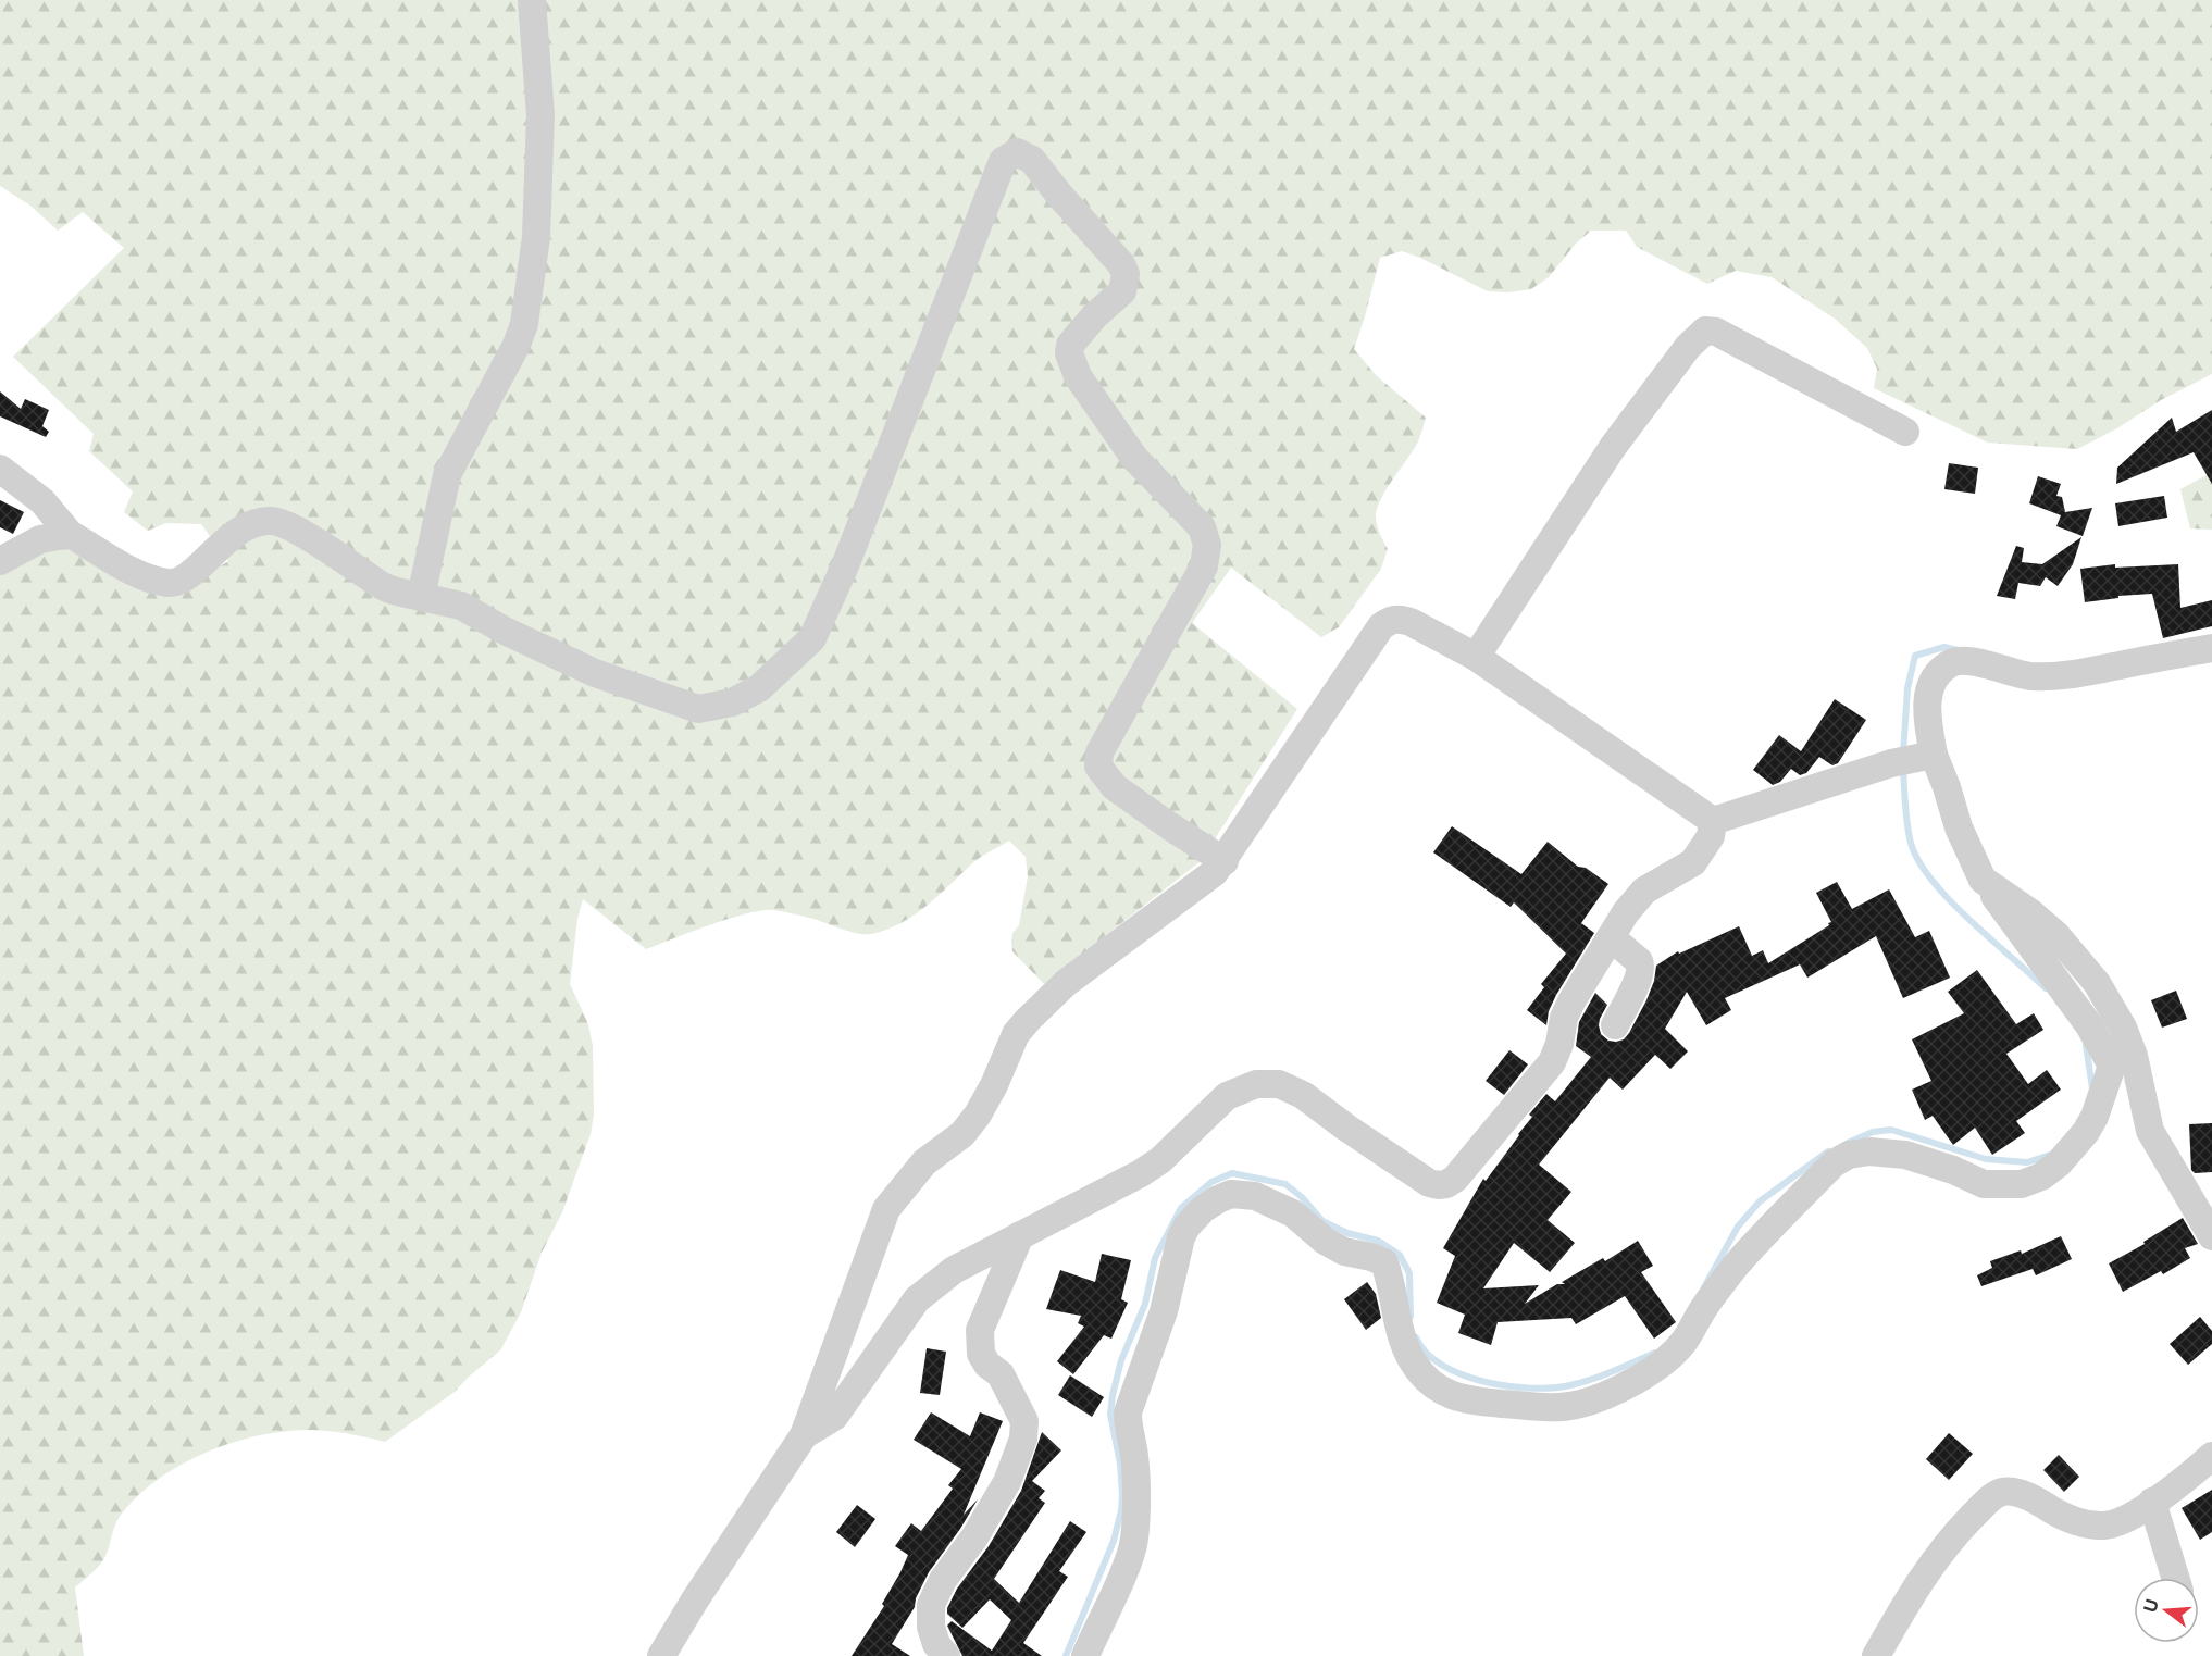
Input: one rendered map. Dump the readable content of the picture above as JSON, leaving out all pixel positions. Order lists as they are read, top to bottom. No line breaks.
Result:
{"north":"left"}
